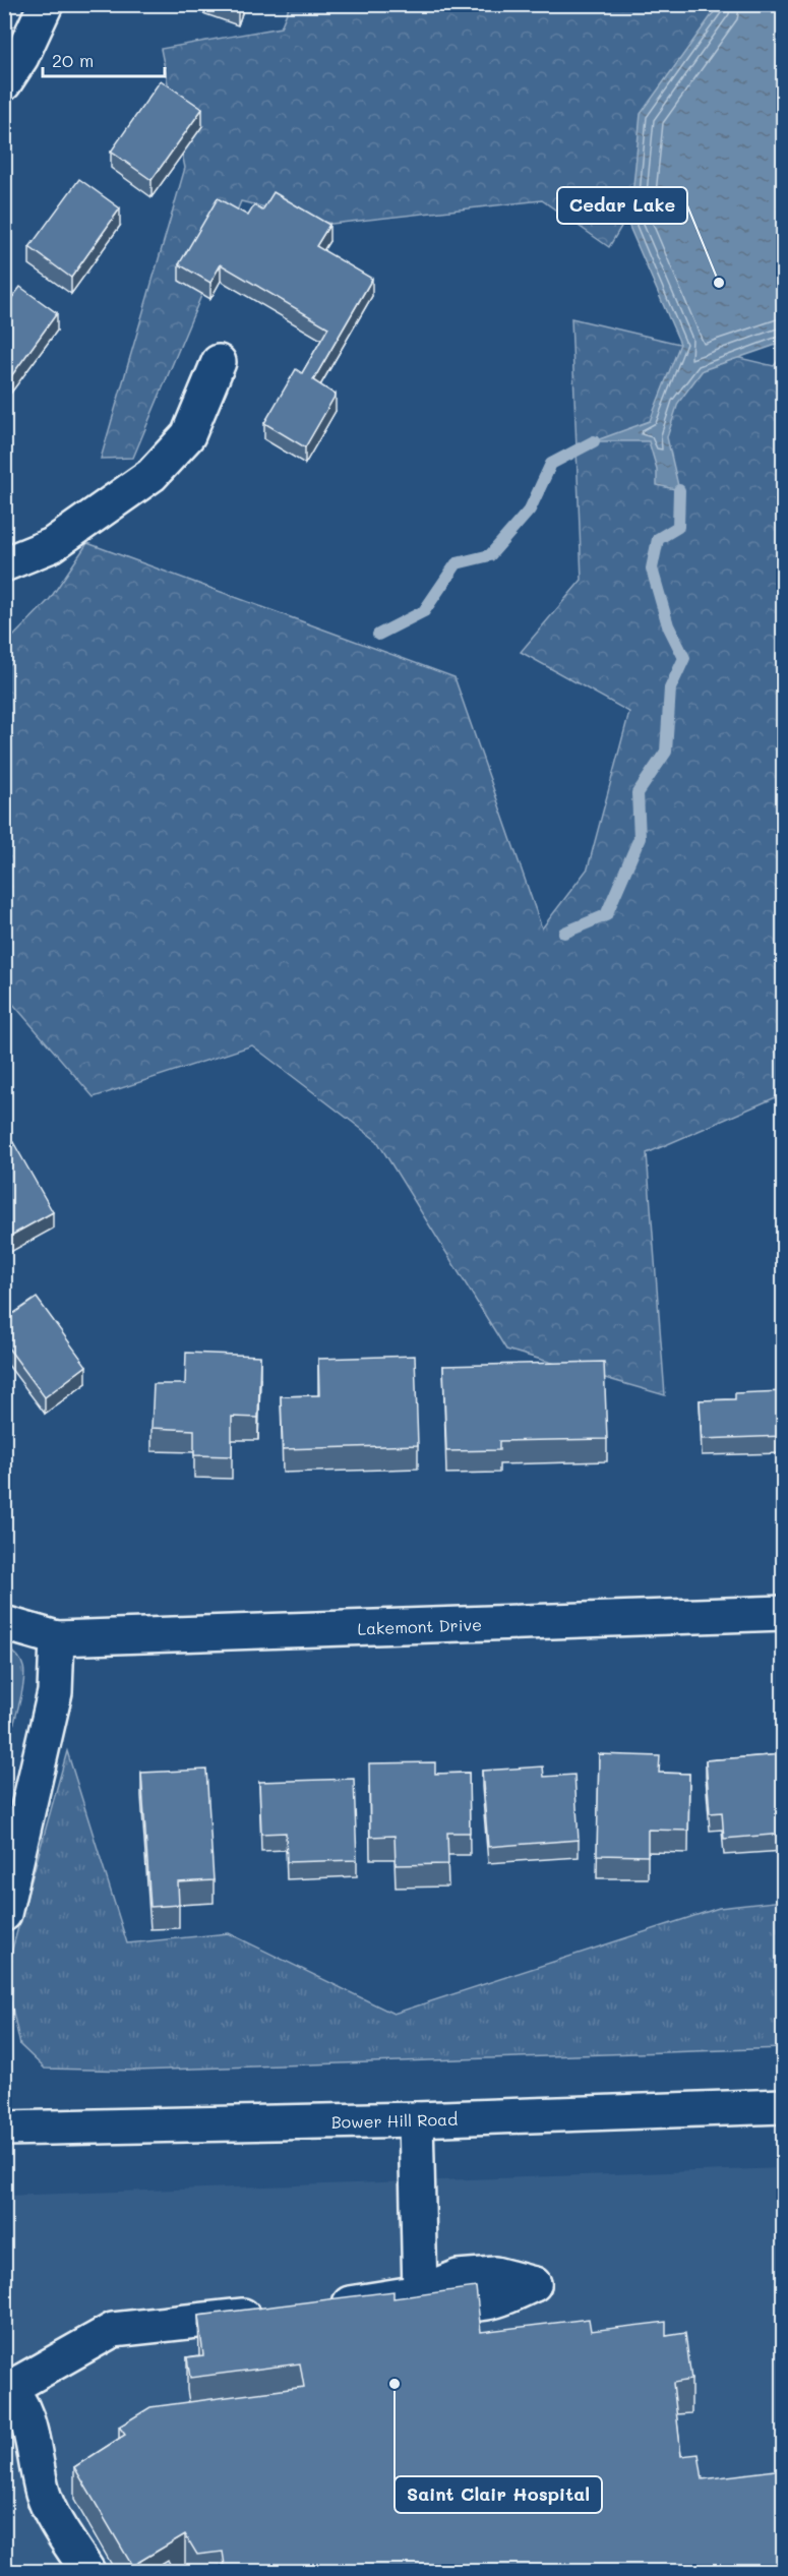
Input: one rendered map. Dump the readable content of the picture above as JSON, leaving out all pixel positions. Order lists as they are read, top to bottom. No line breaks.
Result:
{"streets":{"street":["Lakemont Drive","Bower Hill Road"]},"places":["Cedar Lake","Saint Clair Hospital"],"scale_bar":"20 m"}
